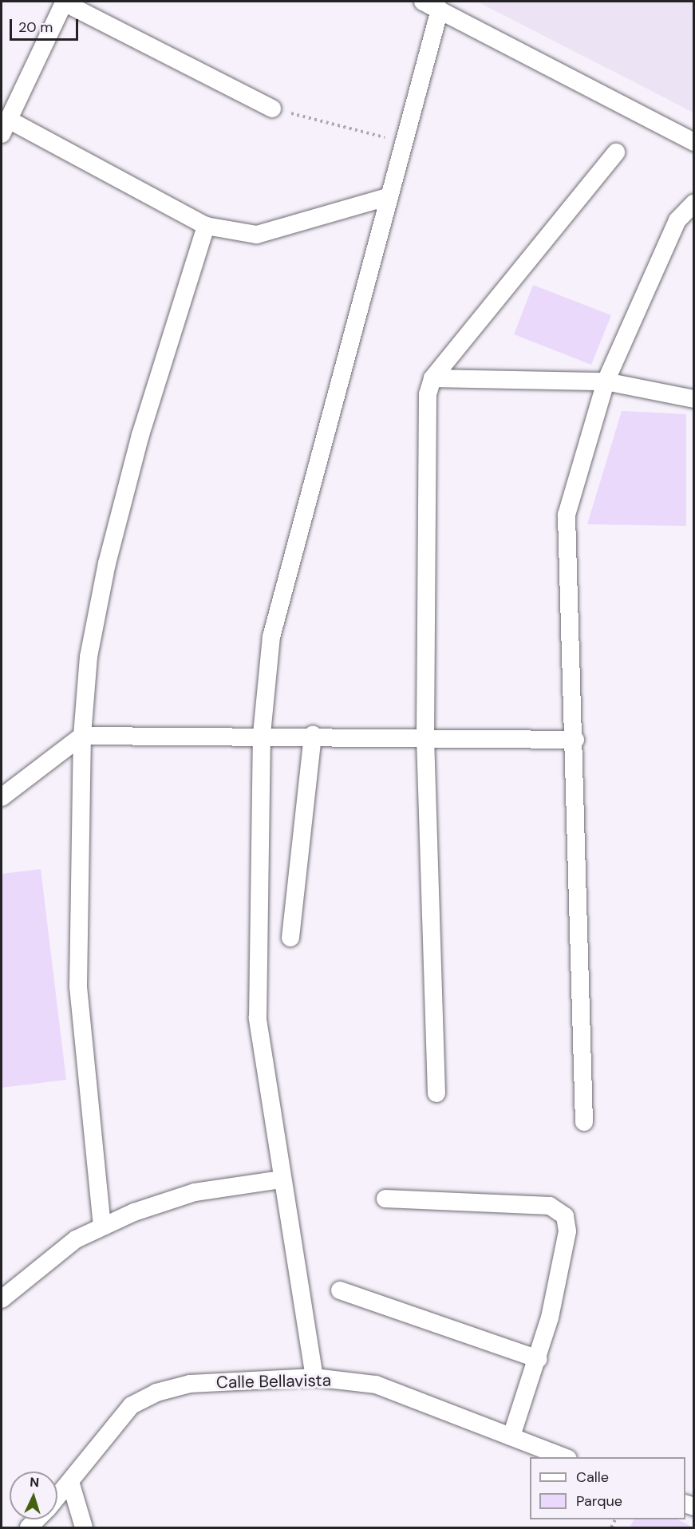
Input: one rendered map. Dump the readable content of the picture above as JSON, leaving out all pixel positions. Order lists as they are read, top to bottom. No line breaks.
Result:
{"streets":{"street":["Calle Bellavista"]},"legend":["Calle","Parque"],"scale_bar":"20 m","north":"top"}
